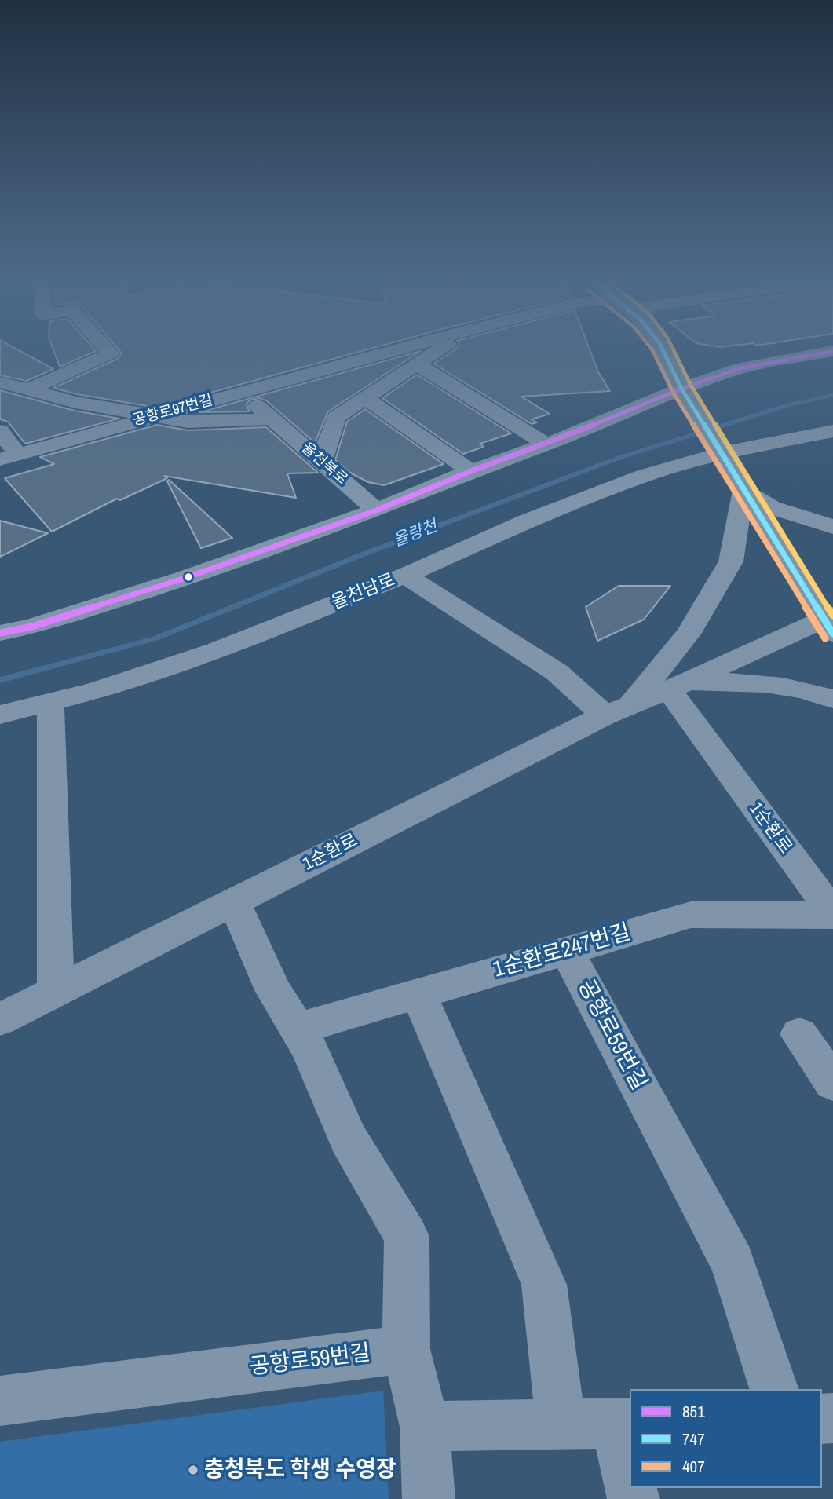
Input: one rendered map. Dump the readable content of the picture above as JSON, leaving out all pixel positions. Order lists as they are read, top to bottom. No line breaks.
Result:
{"streets":{"main road":["1순환로"],"street":["공항로97번길","율천북로","율천남로","1순환로247번길","공항로59번길"]},"crossings":[["공항로97번길","율천북로"],["1순환로","1순환로247번길"],["1순환로247번길","공항로59번길"]],"water":["율량천"],"places":["충청북도 학생 수영장"],"lines":["transit line 851","transit line 747","transit line 407"],"legend":["851","747","407"]}
